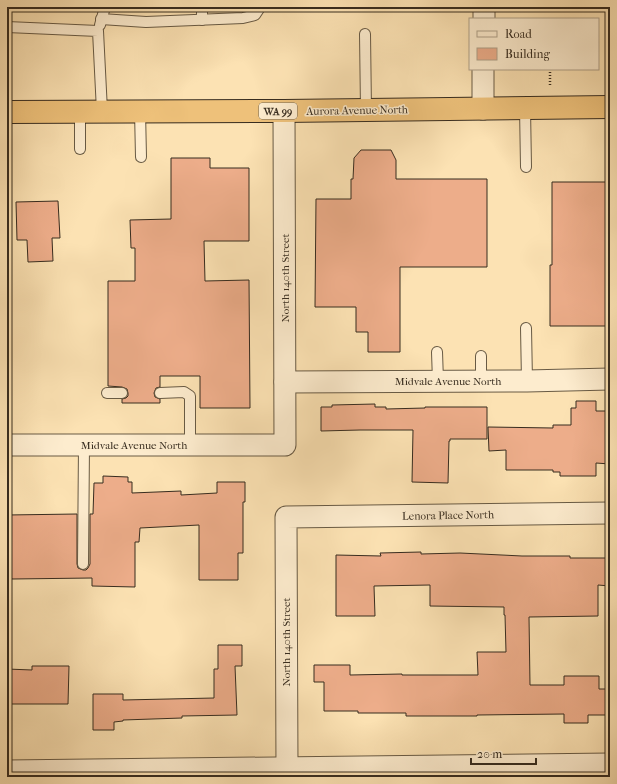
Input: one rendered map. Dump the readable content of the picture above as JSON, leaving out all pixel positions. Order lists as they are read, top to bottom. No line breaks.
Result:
{"streets":{"highway":["Aurora Avenue North","WA 99"],"street":["North 140th Street","Midvale Avenue North","Lenora Place North"]},"crossings":[["Aurora Avenue North","North 140th Street"],["North 140th Street","Midvale Avenue North"],["North 140th Street","Lenora Place North"]],"legend":["Road","Building"],"scale_bar":"20 m"}
